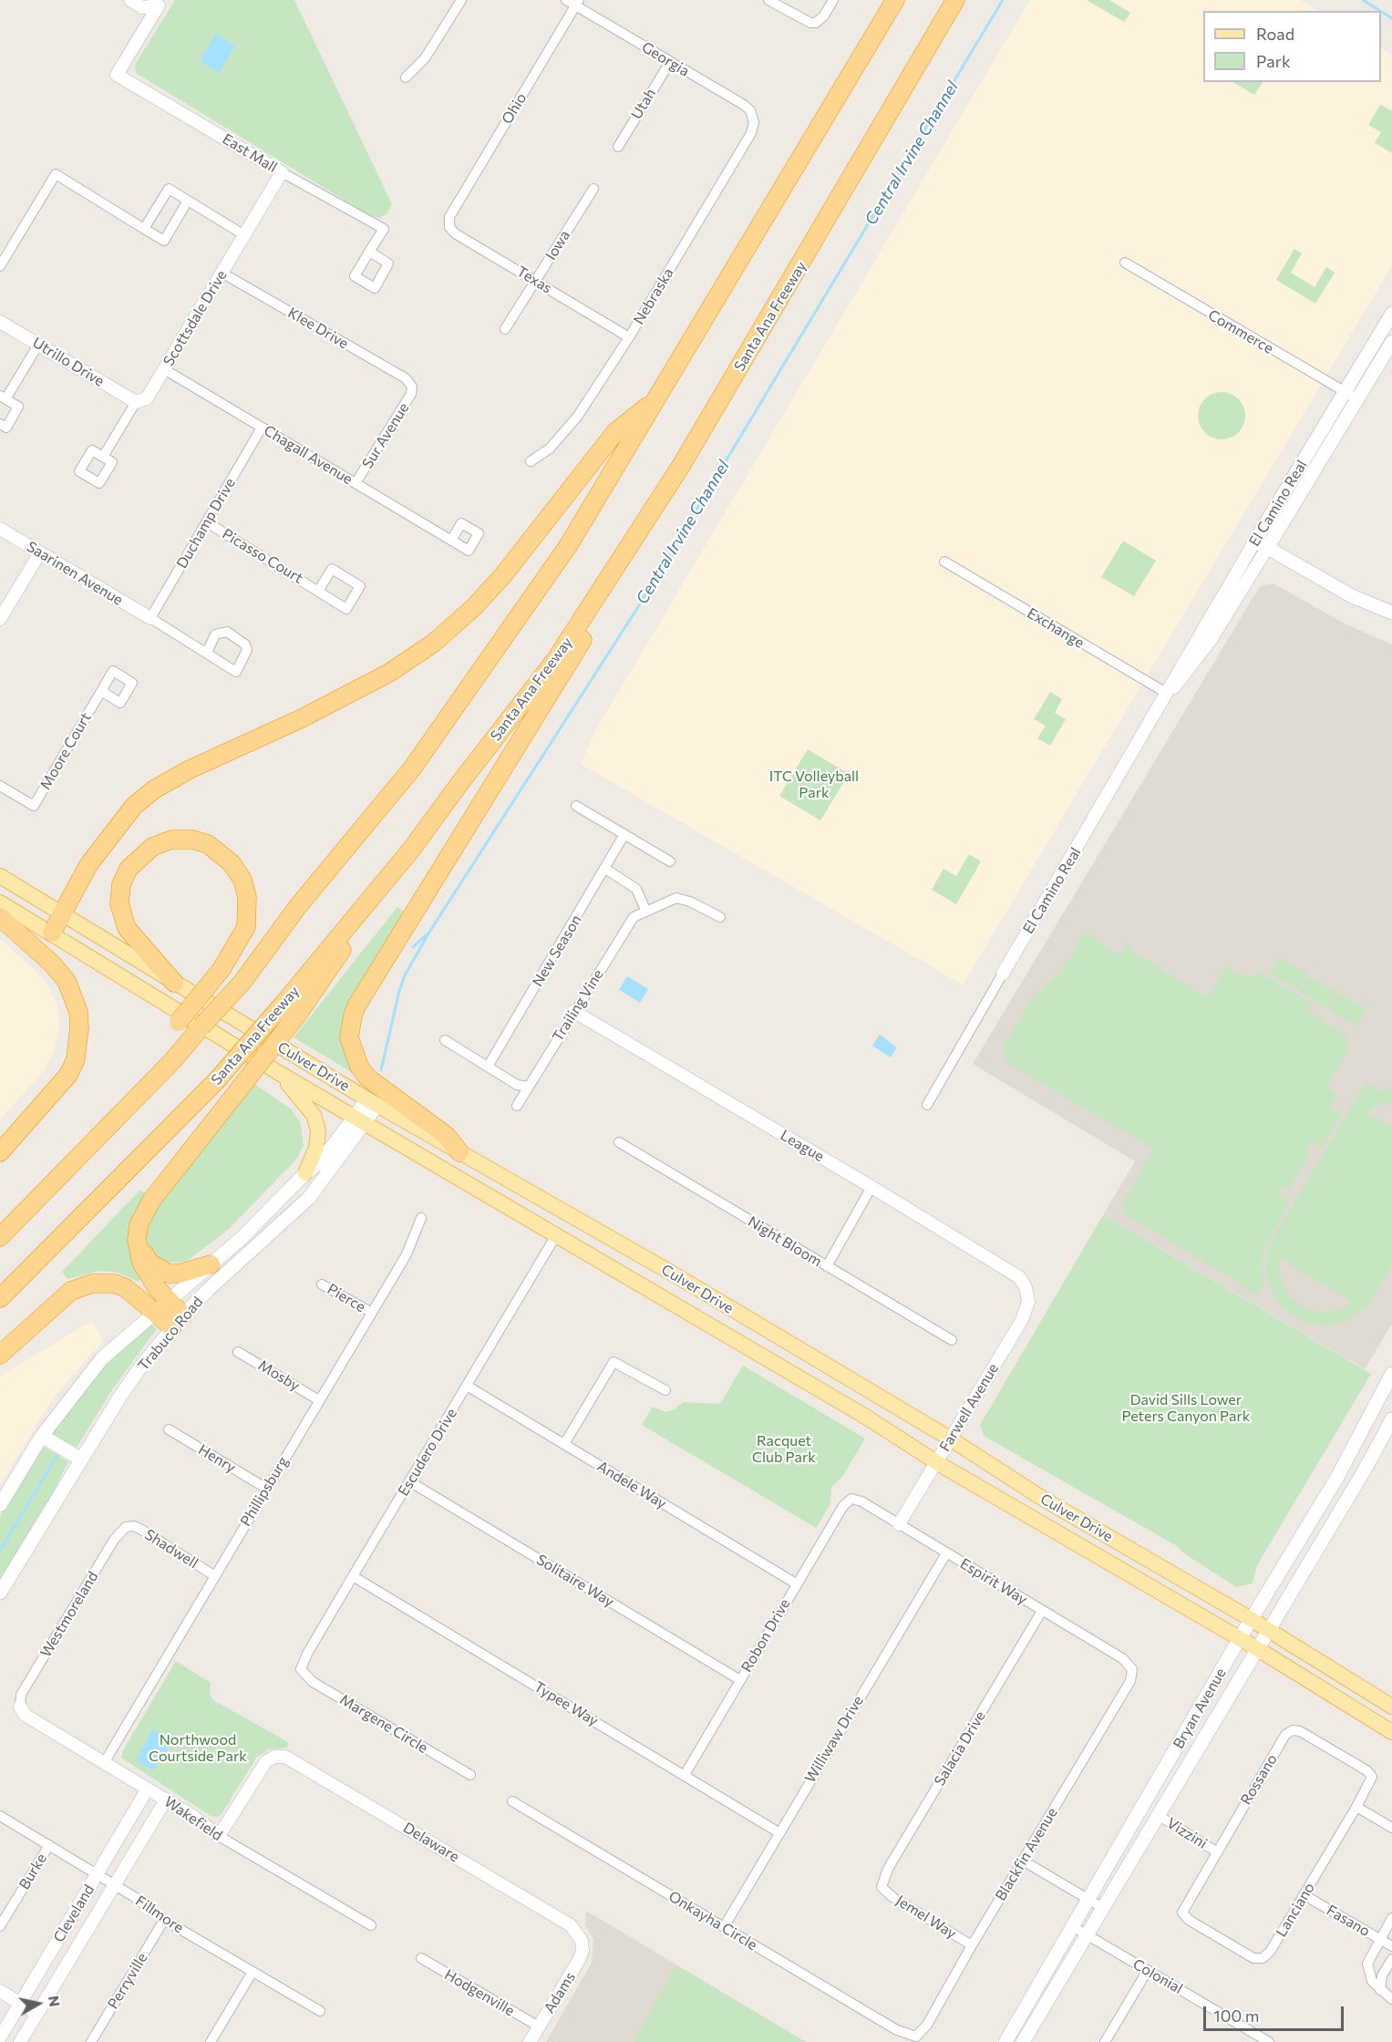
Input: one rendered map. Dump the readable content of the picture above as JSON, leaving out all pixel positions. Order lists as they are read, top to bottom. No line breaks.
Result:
{"streets":{"highway":["Santa Ana Freeway"],"main road":["El Camino Real","Culver Drive","Trabuco Road","Bryan Avenue"],"street":["Georgia","Utah","Ohio","East Mall","Iowa","Texas","Nebraska","Scottsdale Drive","Klee Drive","Commerce","Utrillo Drive","Sur Avenue","Chagall Avenue","Duchamp Drive","Picasso Court","Saarinen Avenue","Exchange","Moore Court","New Season","Trailing Vine","League","Night Bloom","Pierce","Mosby","Farwell Avenue","Escudero Drive","Henry","Andele Way","Phillipsburg","Shadwell","Solitaire Way","Espirit Way","Westmoreland","Robon Drive","Typee Way","Margene Circle","Williwaw Drive","Salacia Drive","Rossano","Wakefield","Vizzini","Delaware","Blackfin Avenue","Burke","Lanciano","Cleveland","Fillmore","Jemel Way","Onkayha Circle","Fasano","Colonial","Perryville","Hodgenville","Adams"]},"crossings":[["Georgia","Utah"],["Georgia","Ohio"],["Georgia","Nebraska"],["Ohio","Texas"],["East Mall","Scottsdale Drive"],["Iowa","Texas"],["Texas","Nebraska"],["Scottsdale Drive","Klee Drive"],["Scottsdale Drive","Utrillo Drive"],["Scottsdale Drive","Chagall Avenue"],["Klee Drive","Sur Avenue"],["Commerce","El Camino Real"],["Sur Avenue","Chagall Avenue"],["Chagall Avenue","Duchamp Drive"],["El Camino Real","Exchange"],["Duchamp Drive","Picasso Court"],["Duchamp Drive","Saarinen Avenue"],["Trailing Vine","League"],["Culver Drive","Trabuco Road"],["Culver Drive","Farwell Avenue"],["Culver Drive","Escudero Drive"],["Culver Drive","Bryan Avenue"],["League","Farwell Avenue"],["Pierce","Phillipsburg"],["Mosby","Phillipsburg"],["Farwell Avenue","Espirit Way"],["Escudero Drive","Andele Way"],["Escudero Drive","Solitaire Way"],["Escudero Drive","Typee Way"],["Escudero Drive","Margene Circle"],["Henry","Phillipsburg"],["Andele Way","Robon Drive"],["Phillipsburg","Shadwell"],["Phillipsburg","Wakefield"],["Shadwell","Westmoreland"],["Solitaire Way","Robon Drive"],["Espirit Way","Robon Drive"],["Espirit Way","Williwaw Drive"],["Espirit Way","Salacia Drive"],["Espirit Way","Blackfin Avenue"],["Westmoreland","Wakefield"],["Robon Drive","Typee Way"],["Typee Way","Williwaw Drive"],["Bryan Avenue","Vizzini"],["Bryan Avenue","Colonial"],["Williwaw Drive","Onkayha Circle"],["Salacia Drive","Jemel Way"],["Rossano","Vizzini"],["Rossano","Lanciano"],["Wakefield","Delaware"],["Wakefield","Cleveland"],["Delaware","Adams"],["Blackfin Avenue","Jemel Way"],["Blackfin Avenue","Onkayha Circle"],["Burke","Fillmore"],["Lanciano","Fasano"],["Cleveland","Fillmore"],["Fillmore","Perryville"],["Hodgenville","Adams"]],"water":["Central Irvine Channel"],"parks":["ITC Volleyball Park","David Sills Lower Peters Canyon Park","Racquet Club Park","Northwood Courtside Park"],"legend":["Road","Park"],"scale_bar":"100 m","north":"right"}
